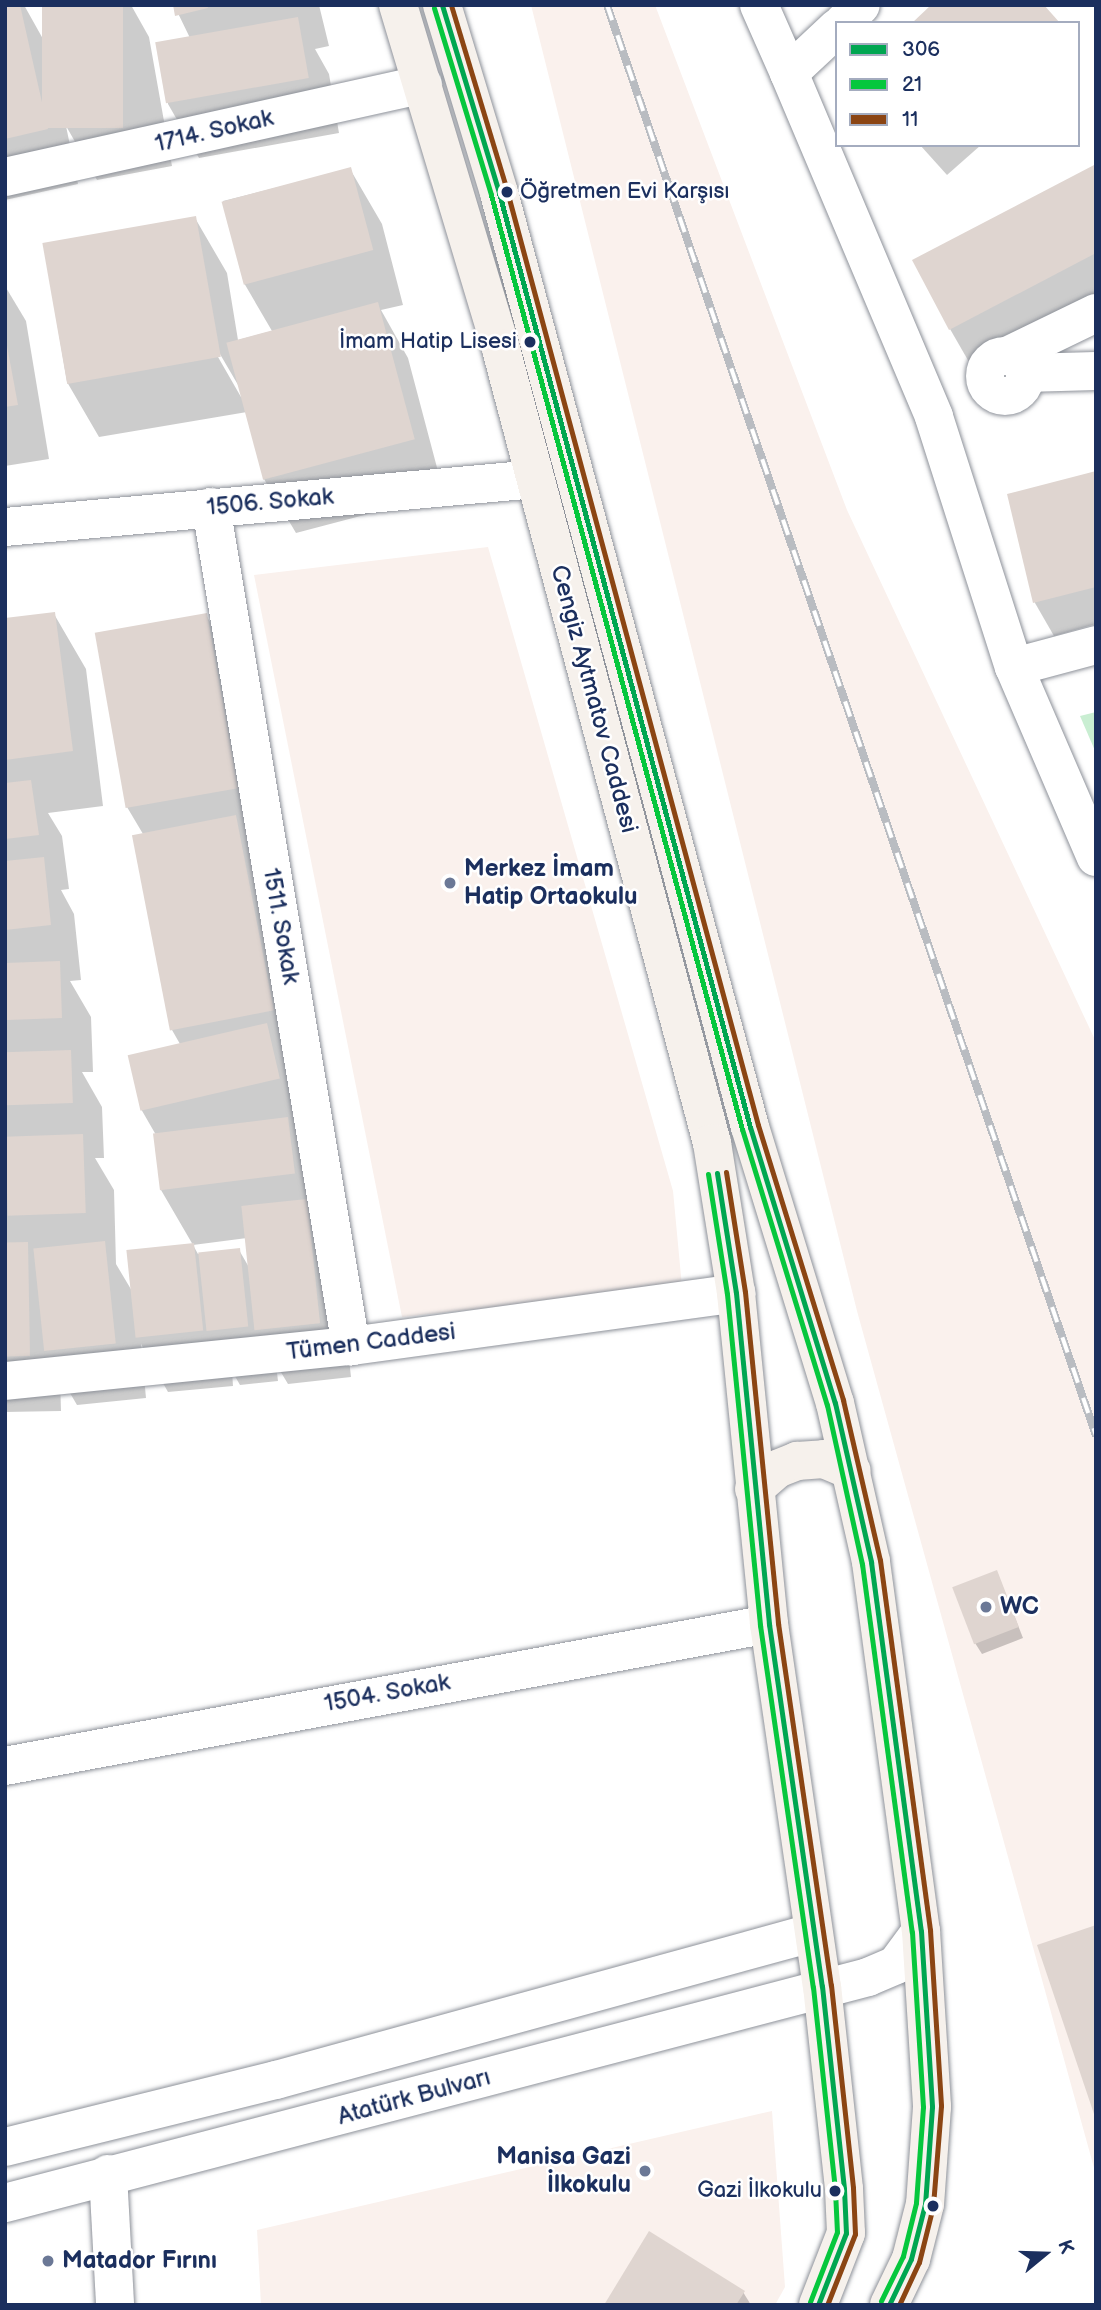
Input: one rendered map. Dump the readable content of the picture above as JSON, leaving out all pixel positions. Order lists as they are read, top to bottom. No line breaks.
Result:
{"streets":{"main road":["Cengiz Aytmatov Caddesi"],"street":["1714. Sokak","1506. Sokak","1511. Sokak","Tümen Caddesi","1504. Sokak","Atatürk Bulvarı"]},"crossings":[["1714. Sokak","Cengiz Aytmatov Caddesi"],["1506. Sokak","Cengiz Aytmatov Caddesi"],["1506. Sokak","1511. Sokak"],["Cengiz Aytmatov Caddesi","Tümen Caddesi"],["Cengiz Aytmatov Caddesi","1504. Sokak"],["Cengiz Aytmatov Caddesi","Atatürk Bulvarı"],["1511. Sokak","Tümen Caddesi"]],"places":["Öğretmen Evi Karşısı","İmam Hatip Lisesi","Merkez İmam Hatip Ortaokulu","WC","Manisa Gazi İlkokulu","Gazi İlkokulu","Matador Fırını"],"lines":["transit line 306","transit line 11","transit line 21"],"legend":["306","21","11"],"north":"right"}
